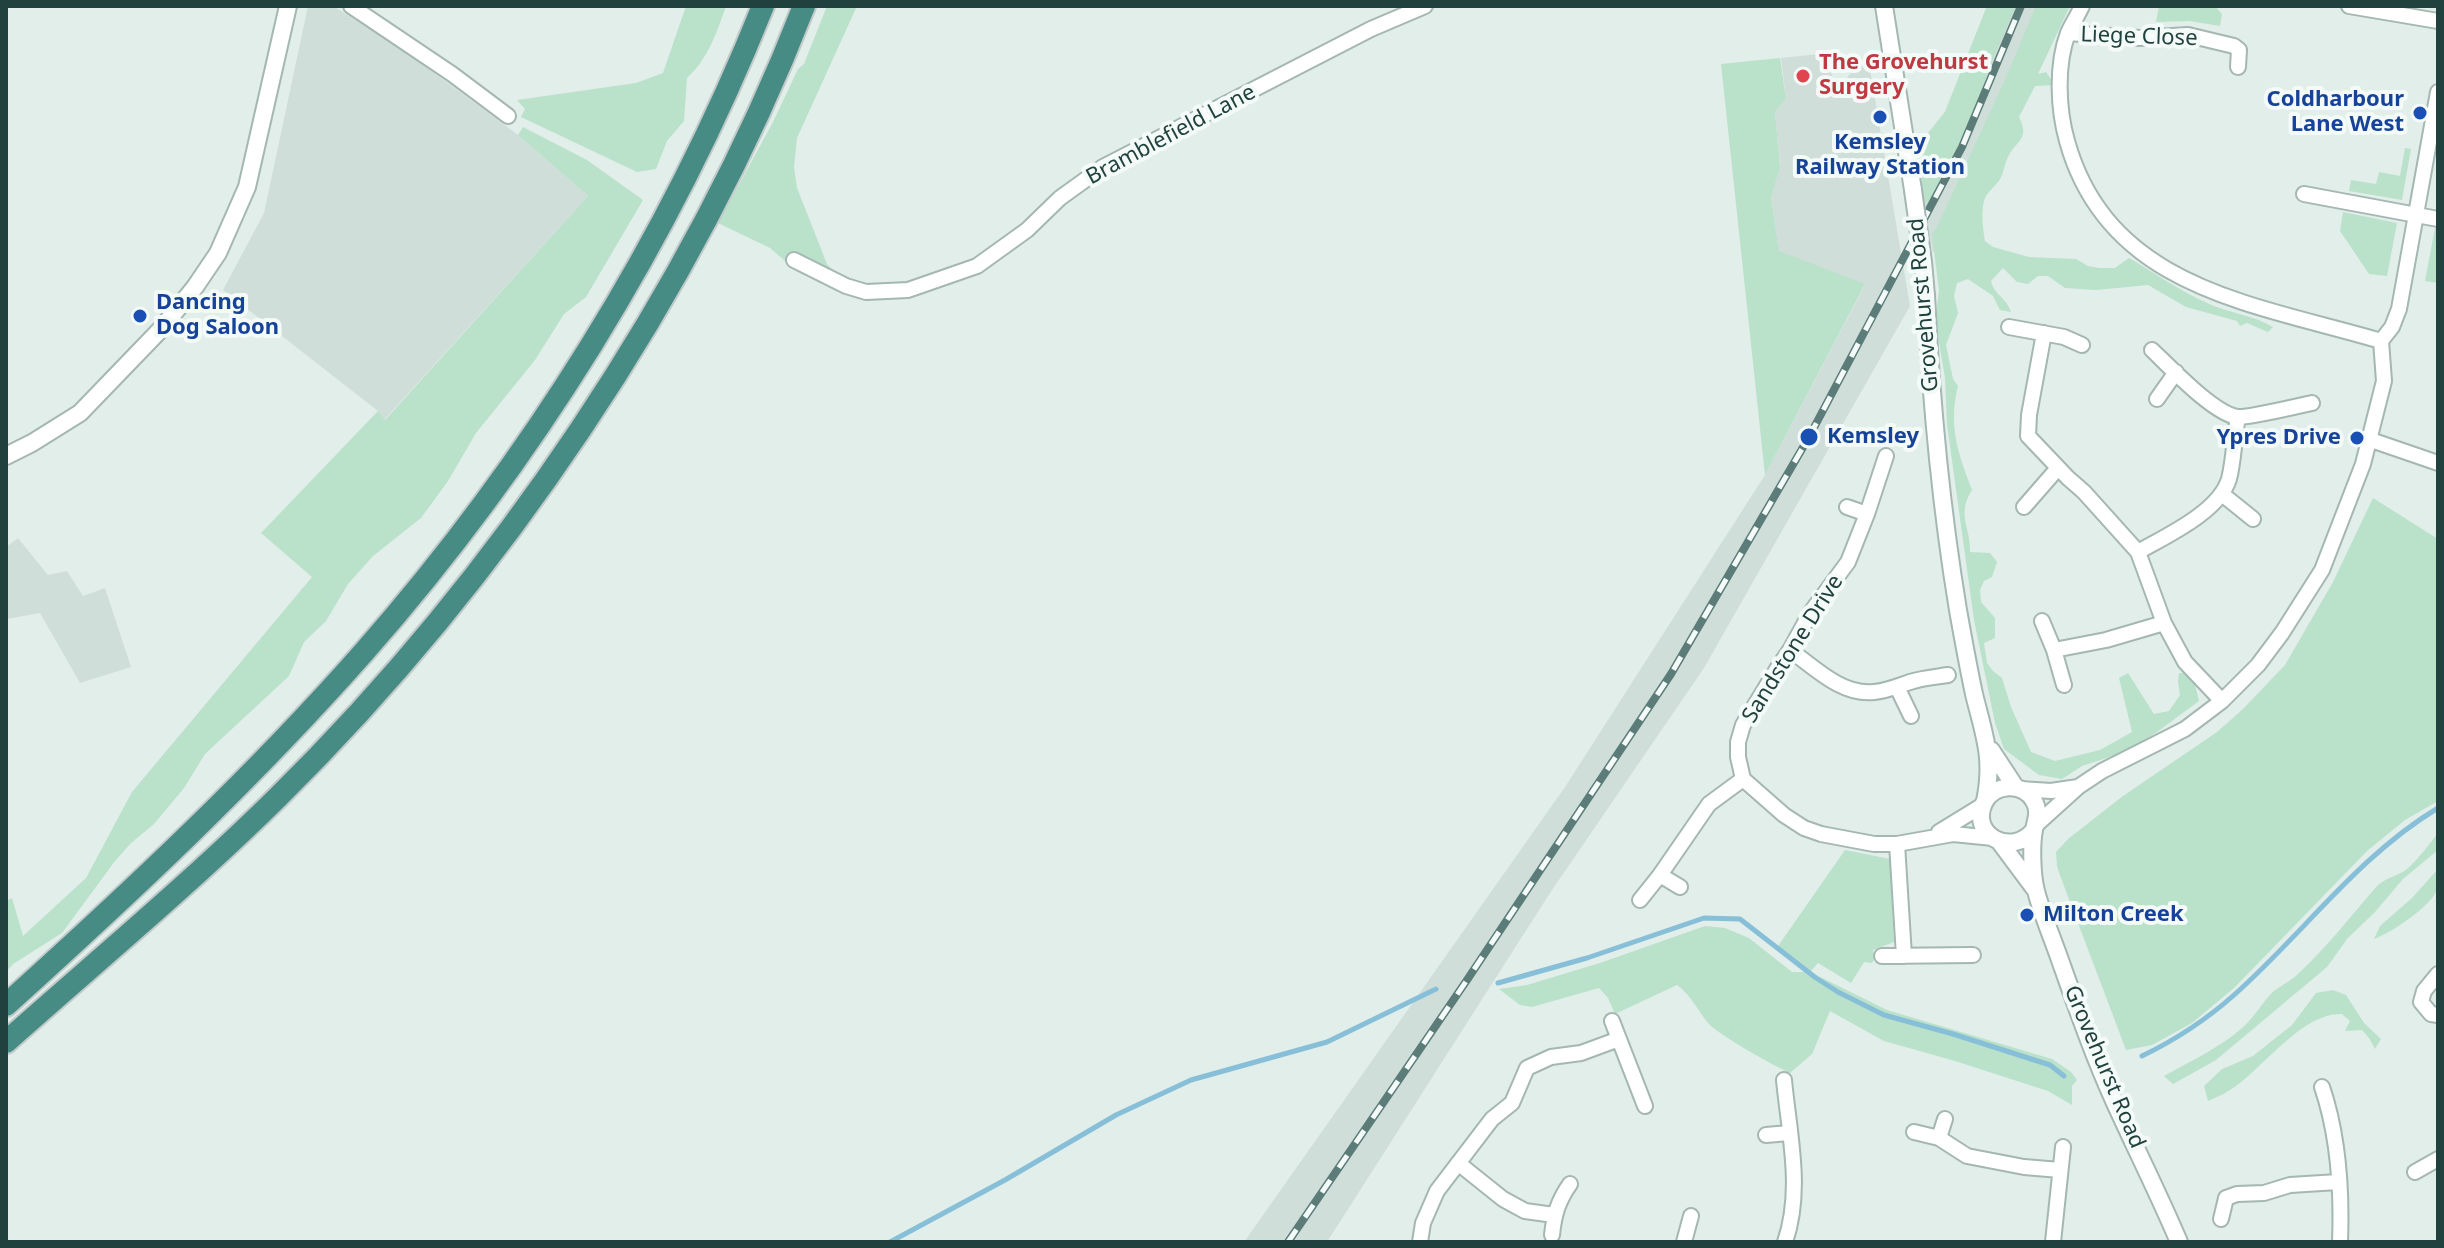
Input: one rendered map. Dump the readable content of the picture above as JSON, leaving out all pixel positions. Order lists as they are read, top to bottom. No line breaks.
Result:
{"streets":{"street":["Liege Close","Bramblefield Lane","Grovehurst Road","Sandstone Drive"]},"places":["The Grovehurst Surgery","Coldharbour Lane West","Kemsley Railway Station","Dancing Dog Saloon","Kemsley","Ypres Drive","Milton Creek"]}
